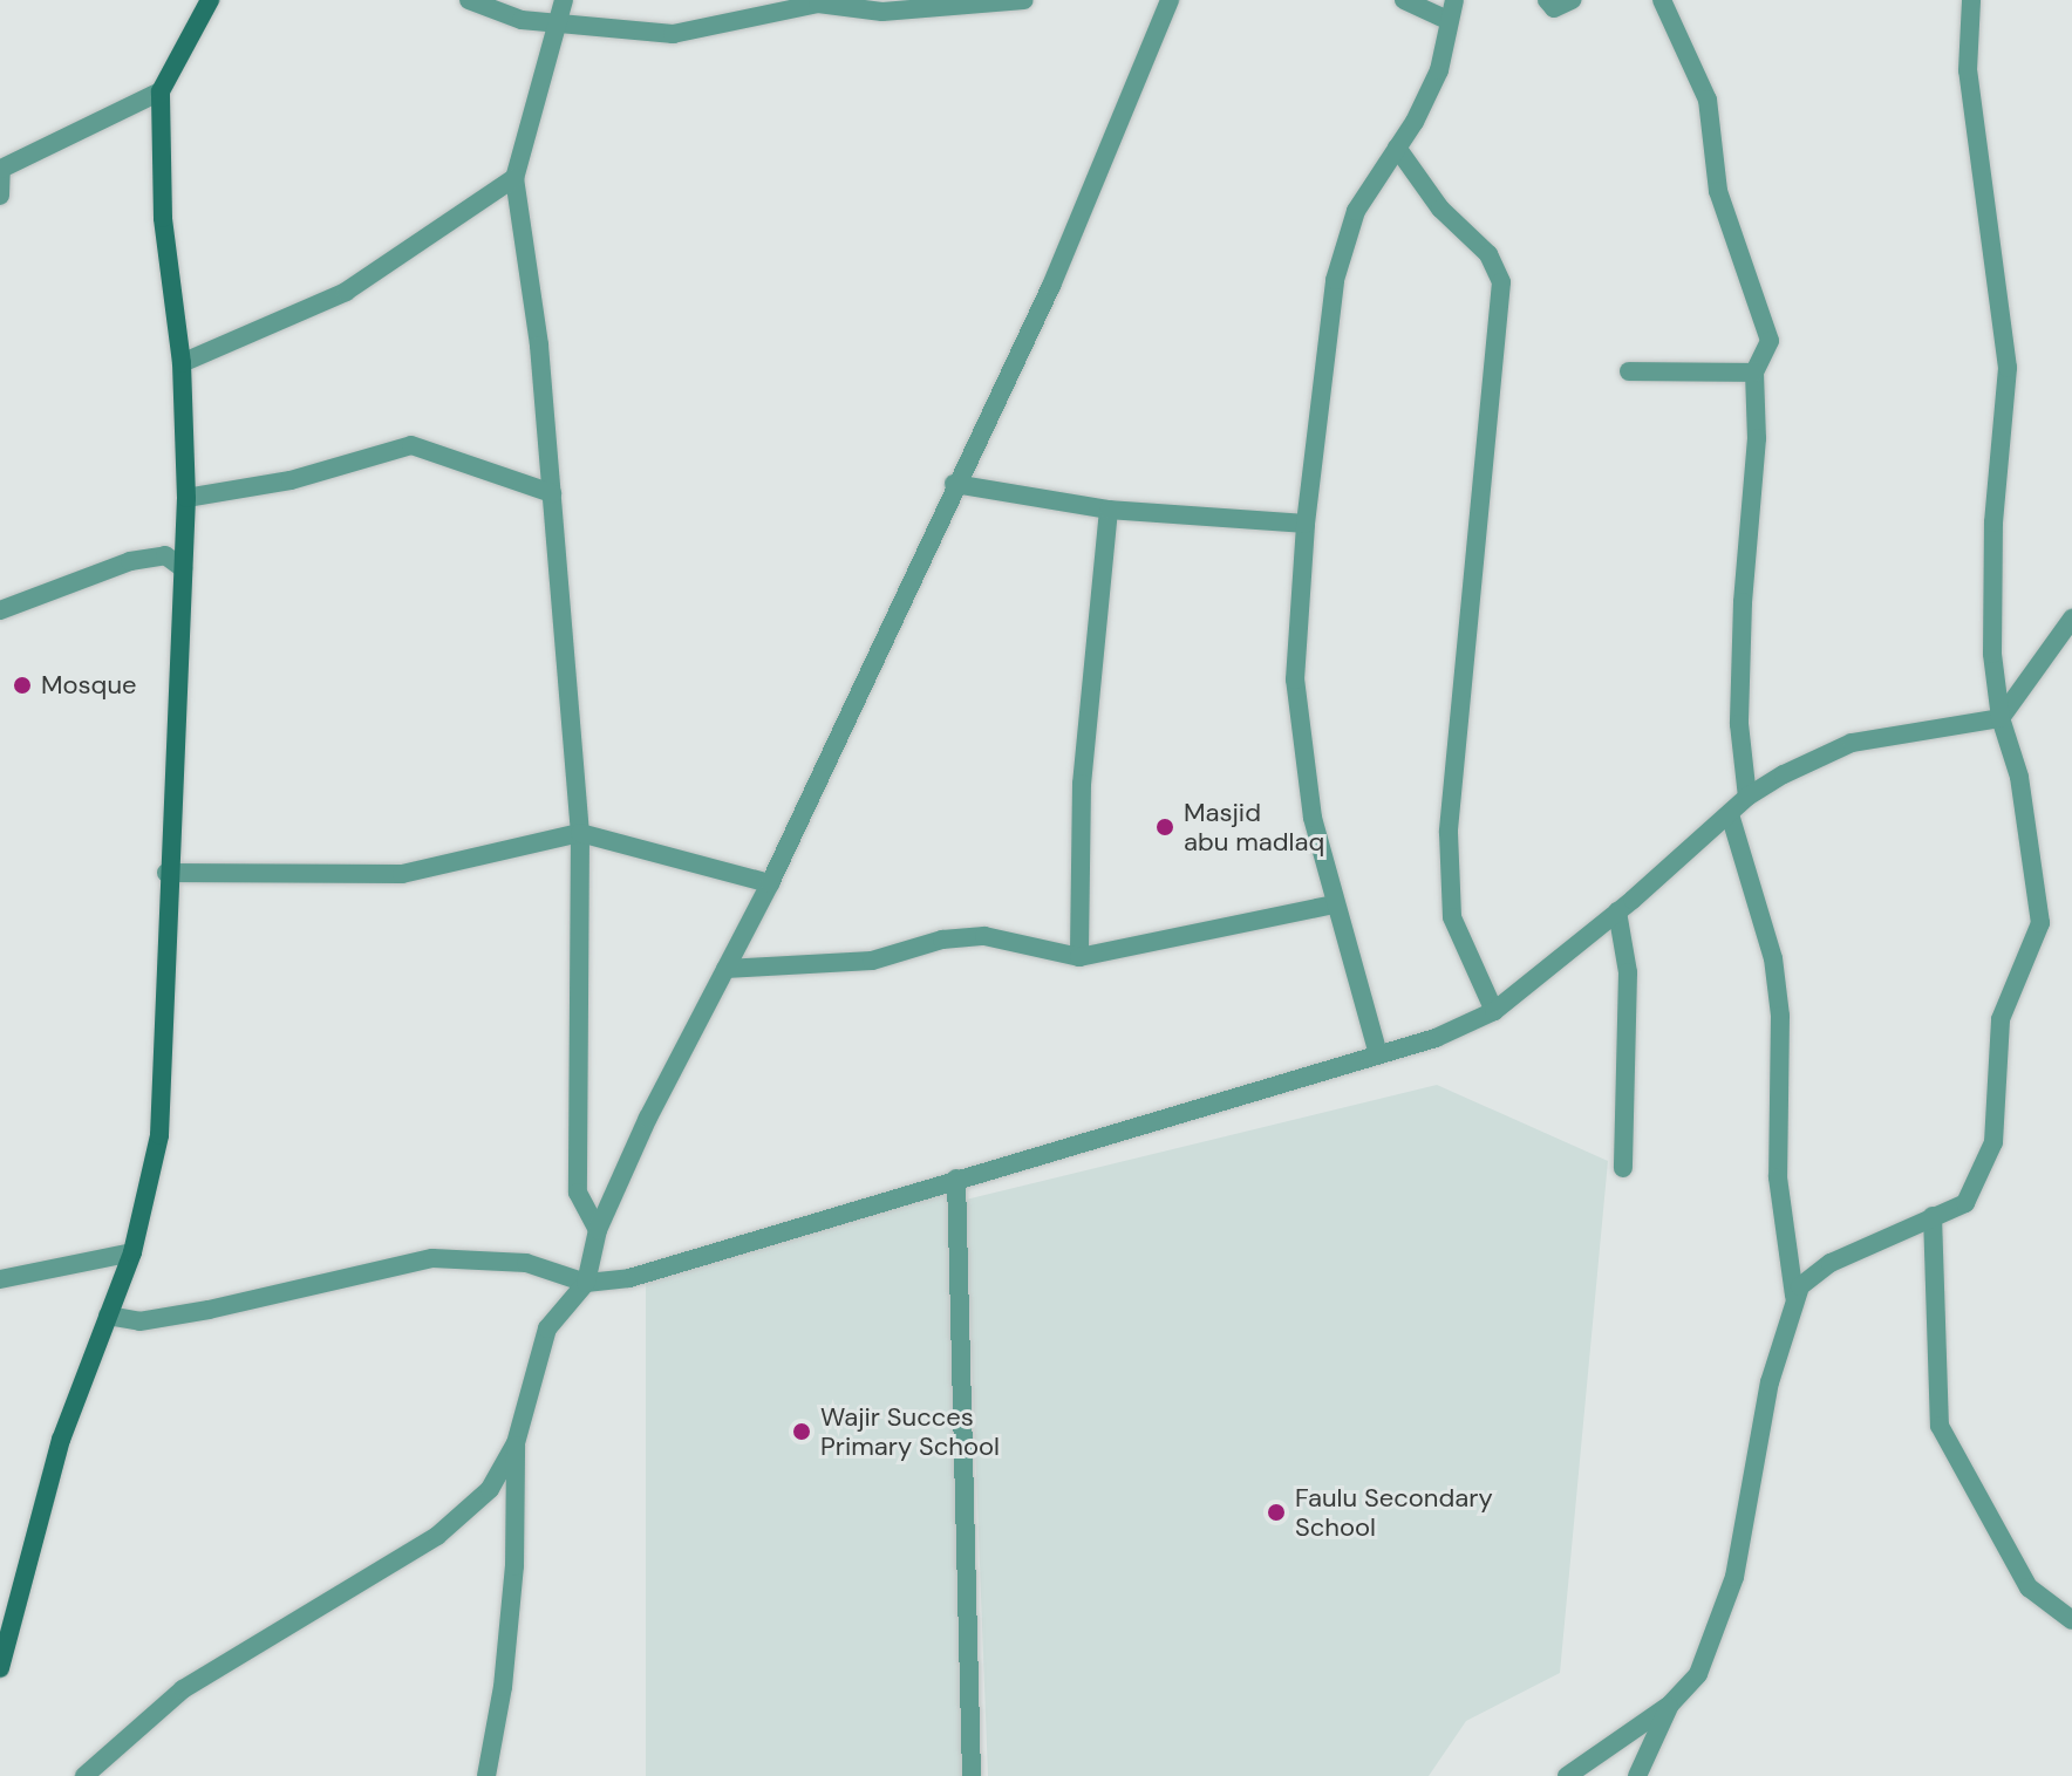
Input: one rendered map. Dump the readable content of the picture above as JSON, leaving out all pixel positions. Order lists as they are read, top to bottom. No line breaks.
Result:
{"places":["Mosque","Masjid abu madlaq","Wajir Succes Primary School","Faulu Secondary School"]}
